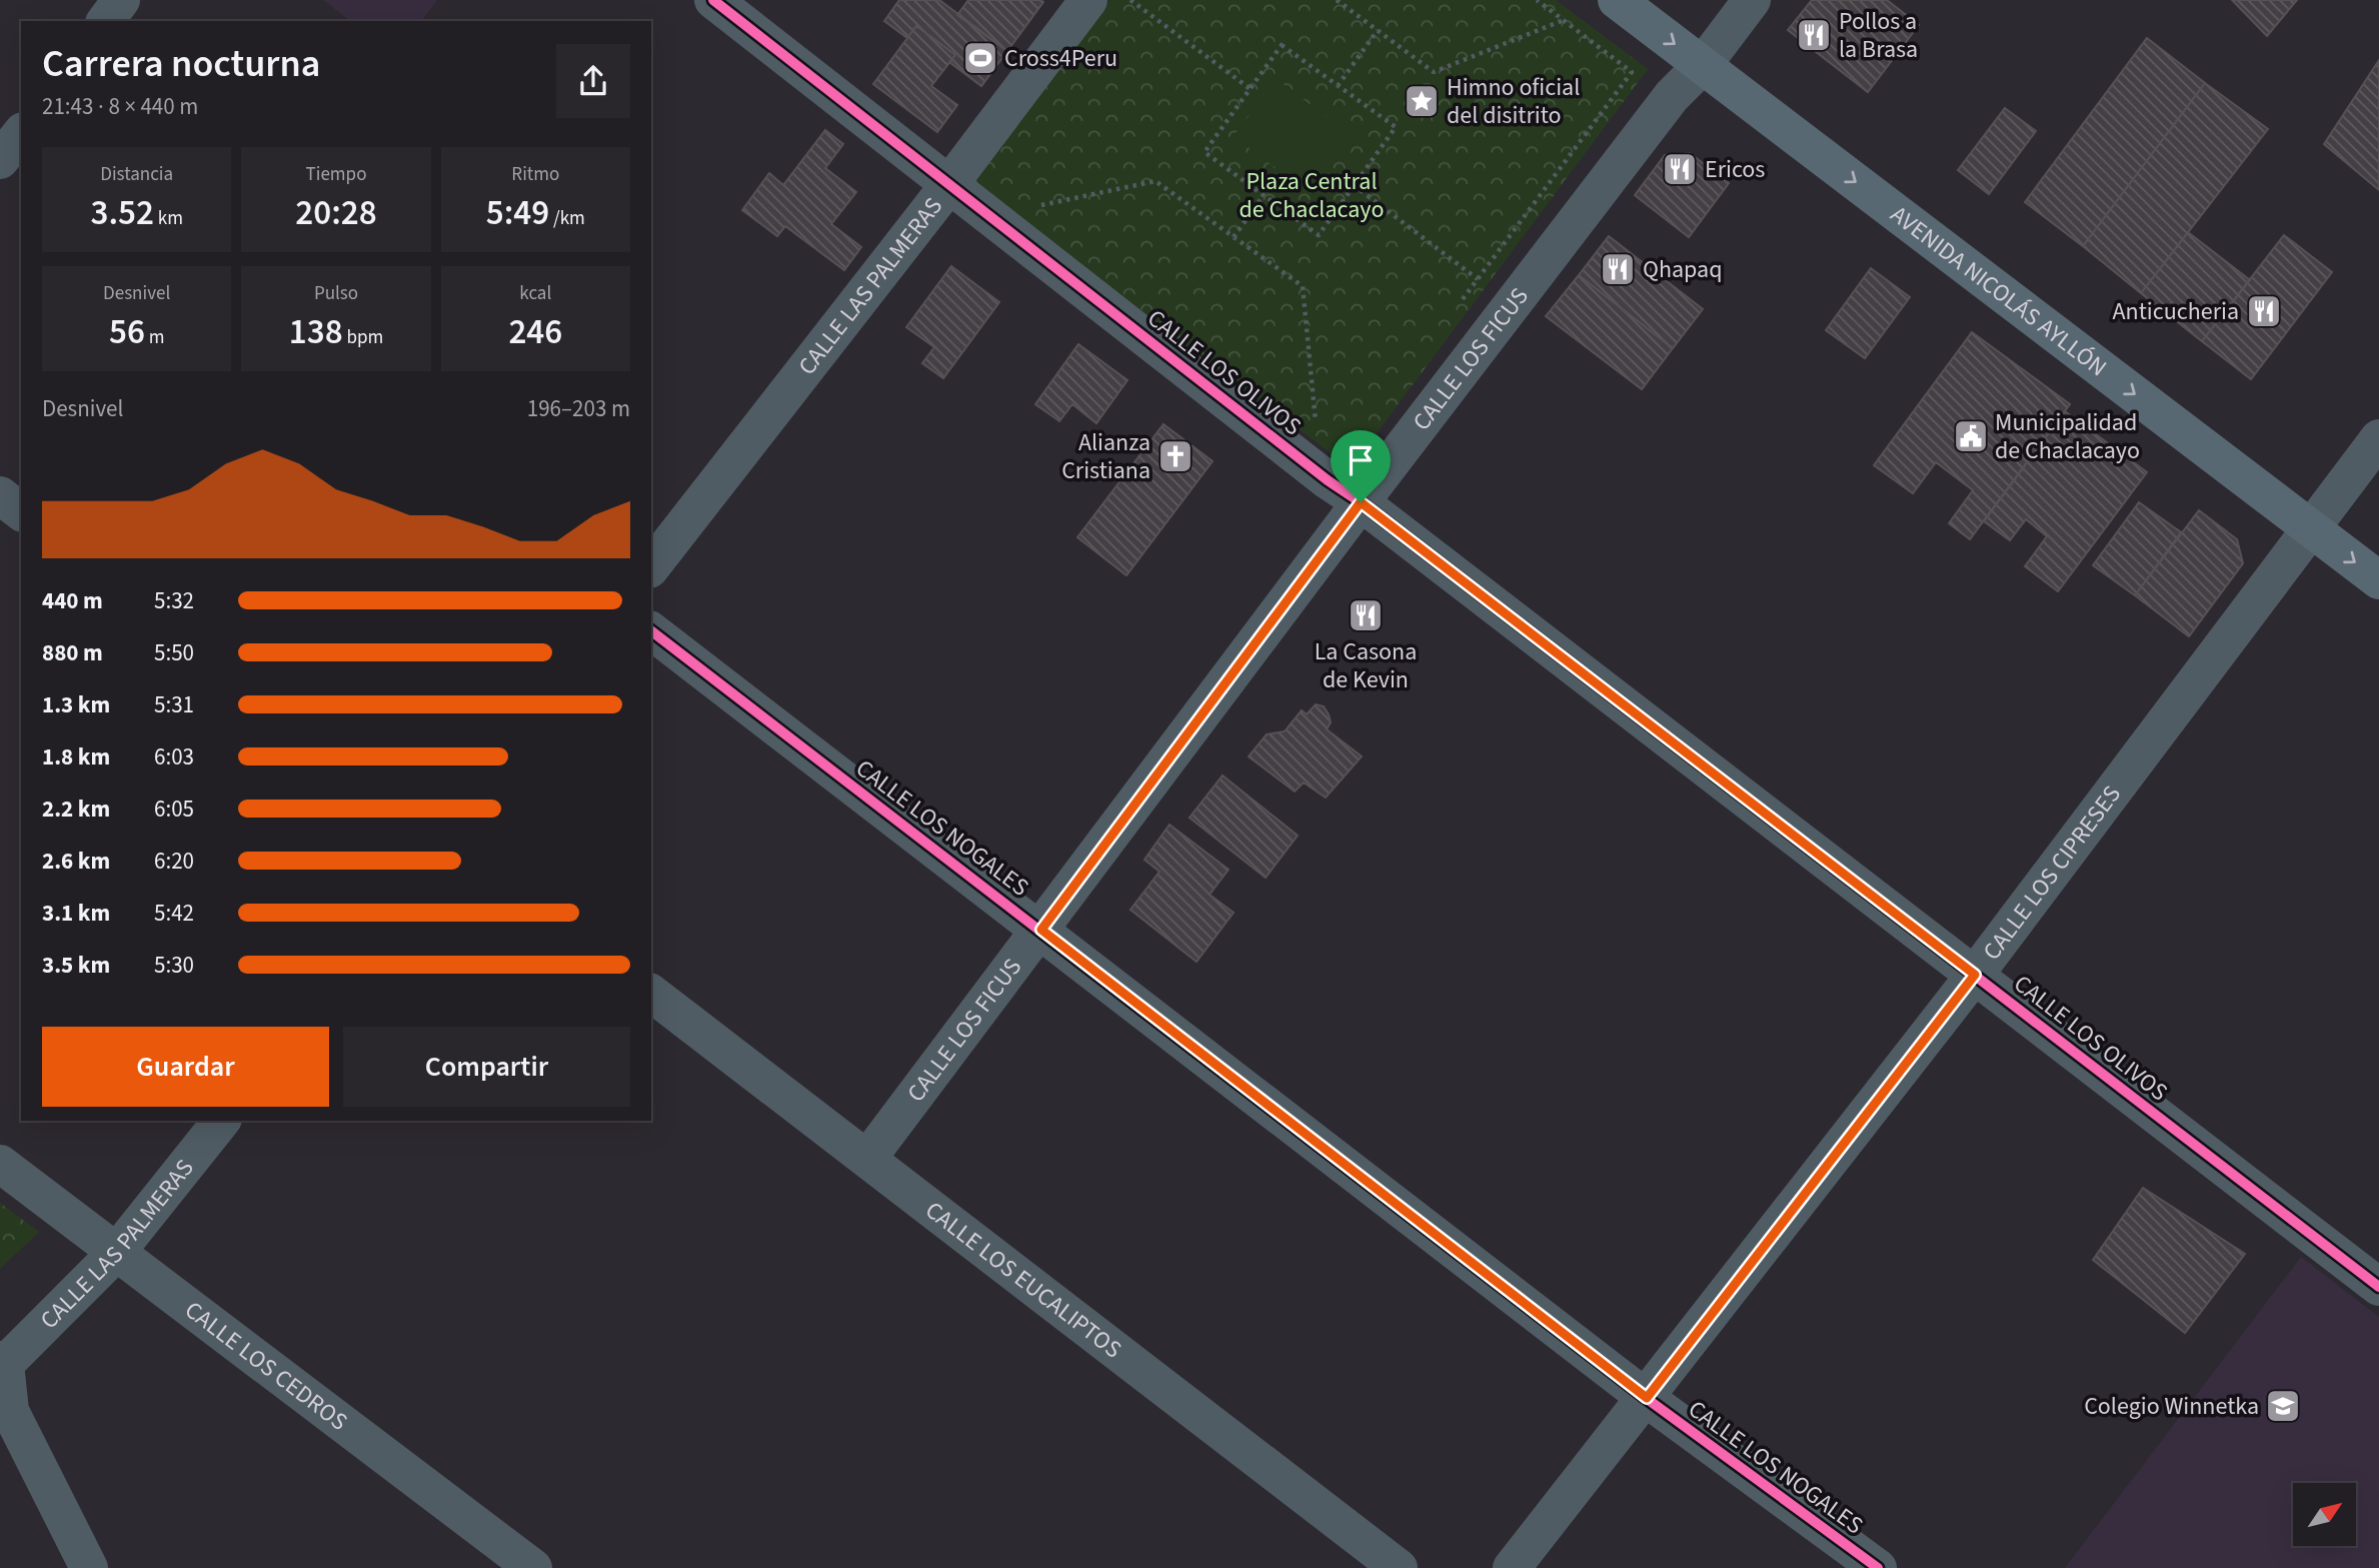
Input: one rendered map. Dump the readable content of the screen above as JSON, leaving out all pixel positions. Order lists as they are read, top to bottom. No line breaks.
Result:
{"streets":{"highway":["AVENIDA NICOLÁS AYLLÓN"],"street":["CALLE LAS PALMERAS","CALLE LOS FICUS","CALLE LOS OLIVOS","CALLE LOS NOGALES","CALLE LOS CIPRESES","CALLE LOS EUCALIPTOS","CALLE LOS CEDROS"]},"crossings":[["CALLE LAS PALMERAS","CALLE LOS OLIVOS"],["CALLE LAS PALMERAS","CALLE LOS CEDROS"],["AVENIDA NICOLÁS AYLLÓN","CALLE LOS FICUS"],["AVENIDA NICOLÁS AYLLÓN","CALLE LOS CIPRESES"],["CALLE LOS FICUS","CALLE LOS OLIVOS"],["CALLE LOS FICUS","CALLE LOS NOGALES"],["CALLE LOS FICUS","CALLE LOS EUCALIPTOS"],["CALLE LOS OLIVOS","CALLE LOS CIPRESES"],["CALLE LOS NOGALES","CALLE LOS CIPRESES"]],"one_way":["AVENIDA NICOLÁS AYLLÓN"],"parks":["Plaza Central de Chaclacayo"],"places":{"restaurant":["Pollos a la Brasa","Ericos","Qhapaq","Anticucheria","La Casona de Kevin"],"sports":["Cross4Peru"],"place":["Himno oficial del disitrito"],"public building":["Municipalidad de Chaclacayo"],"church":["Alianza Cristiana"],"school or university":["Colegio Winnetka"]},"north":"top right","page":{"heading":["Carrera nocturna","21:43 · 8 × 440 m"],"stats":[["Distancia","3.52 km"],["Tiempo","20:28"],["Ritmo","5:49 /km"],["Desnivel","56 m"],["Pulso","138 bpm"],["kcal","246"]],"chart":["Desnivel","196–203 m"],"list":[{"name":"440 m","note":"5:32"},{"name":"880 m","note":"5:50"},{"name":"1.3 km","note":"5:31"},{"name":"1.8 km","note":"6:03"},{"name":"2.2 km","note":"6:05"},{"name":"2.6 km","note":"6:20"},{"name":"3.1 km","note":"5:42"},{"name":"3.5 km","note":"5:30"}],"buttons":["Guardar","Compartir"]}}
